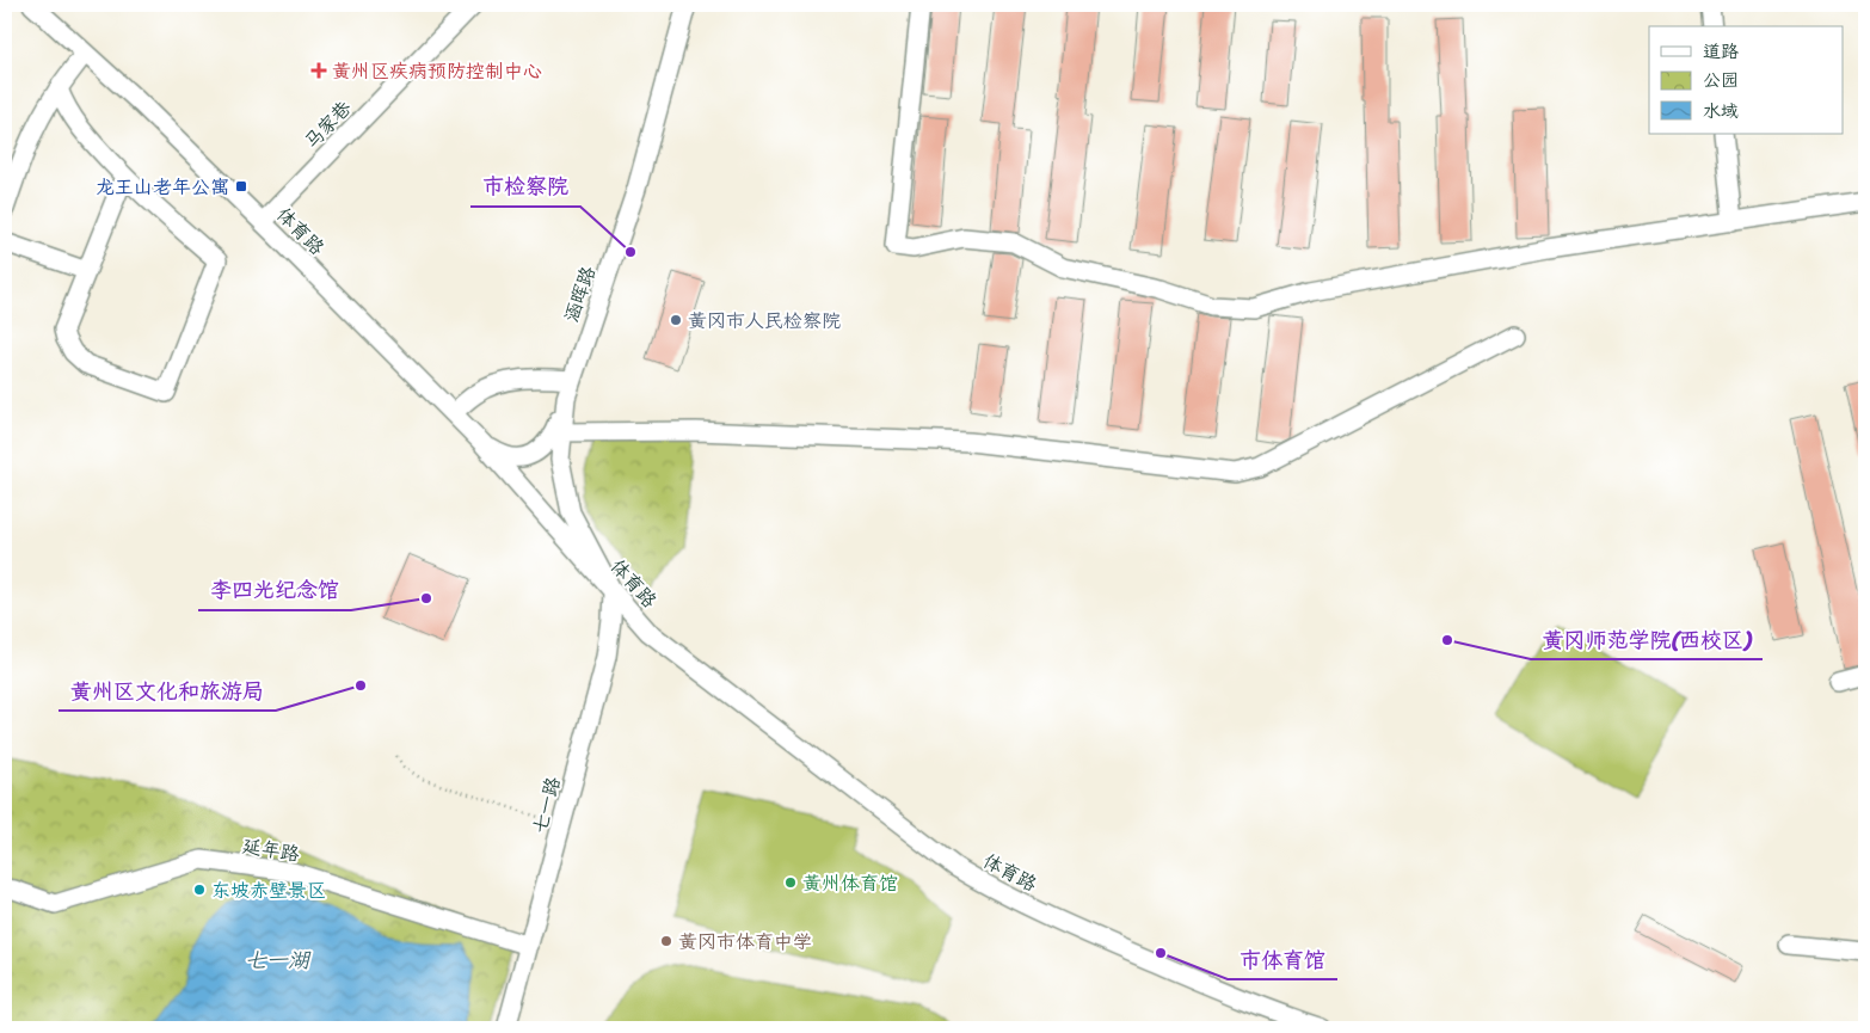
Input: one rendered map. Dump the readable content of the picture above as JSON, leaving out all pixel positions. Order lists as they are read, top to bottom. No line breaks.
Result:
{"streets":{"street":["马家巷","体育路","涵晖路","七一路","延年路"]},"crossings":[["马家巷","体育路"],["体育路","涵晖路"],["体育路","七一路"],["涵晖路","七一路"],["七一路","延年路"]],"water":["七一湖"],"places":{"health":["黄州区疾病预防控制中心"],"transit":["龙王山老年公寓"],"other":["市检察院","黄冈市人民检察院","李四光纪念馆","黄冈师范学院(西校区)","黄州区文化和旅游局","黄州体育馆","东坡赤壁景区","黄冈市体育中学","市体育馆"]},"legend":["道路","公园","水域"]}
